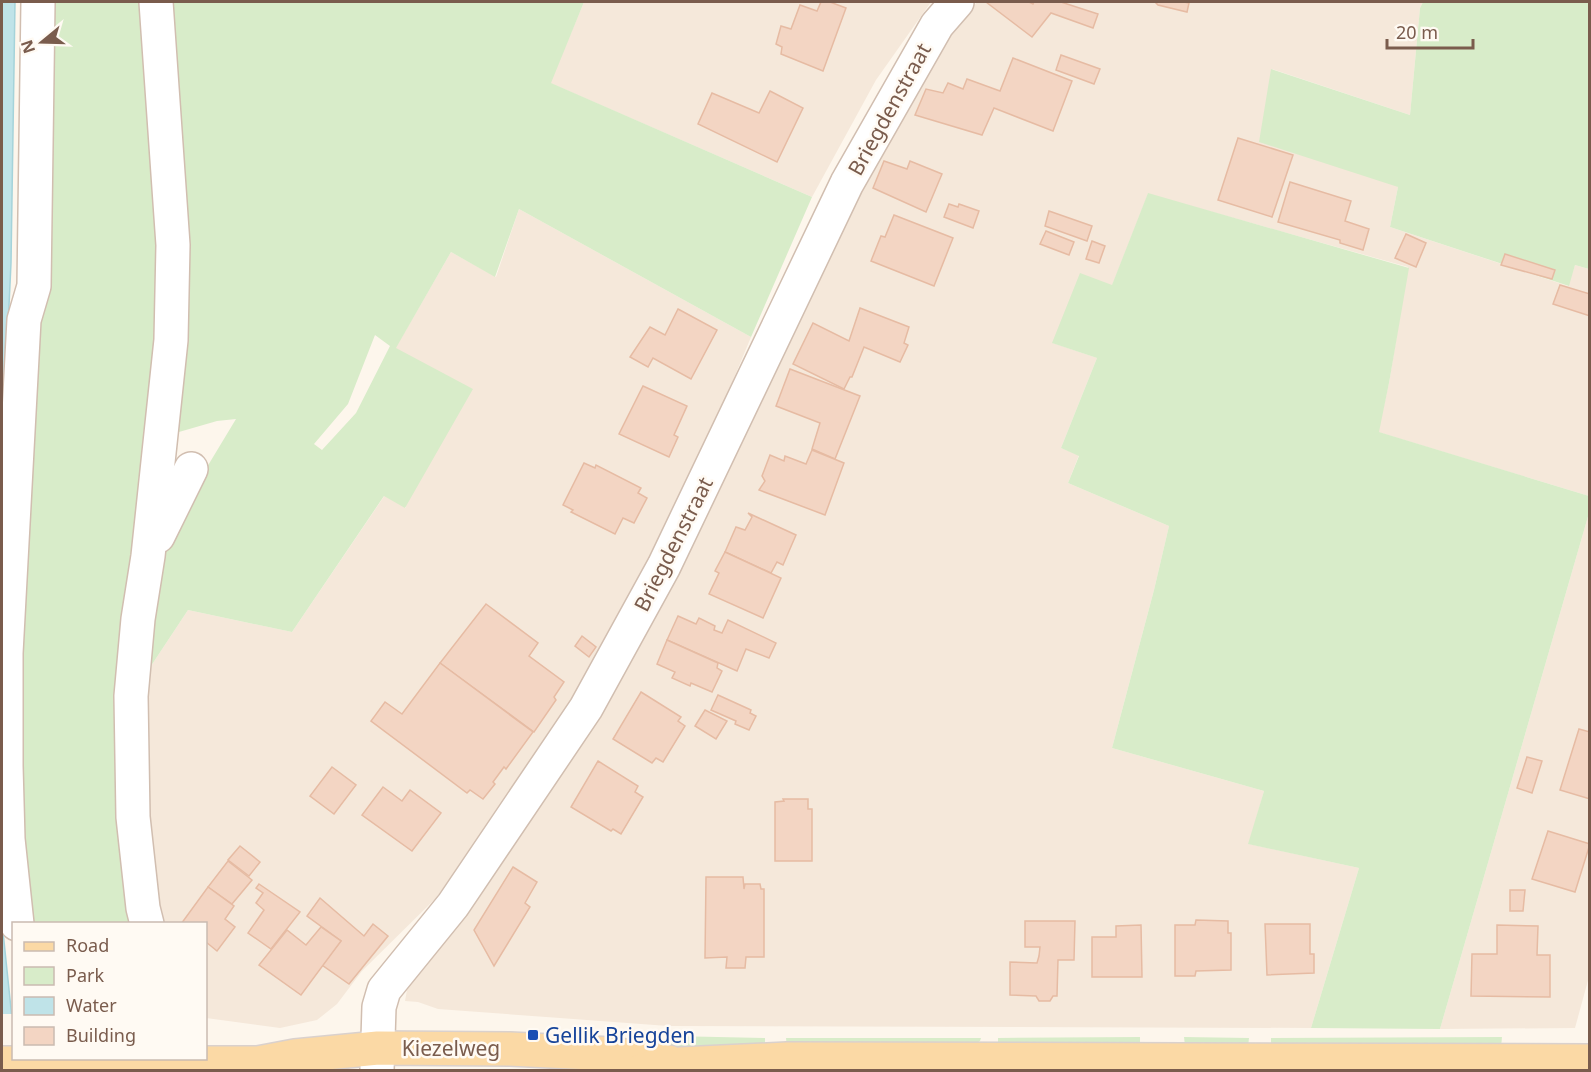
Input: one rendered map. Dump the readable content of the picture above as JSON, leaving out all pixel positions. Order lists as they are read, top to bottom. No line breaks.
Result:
{"streets":{"main road":["Kiezelweg"],"street":["Briegdenstraat"]},"crossings":[["Briegdenstraat","Kiezelweg"]],"places":{"transit":["Gellik Briegden"]},"legend":["Road","Park","Water","Building"],"scale_bar":"20 m","north":"left"}
